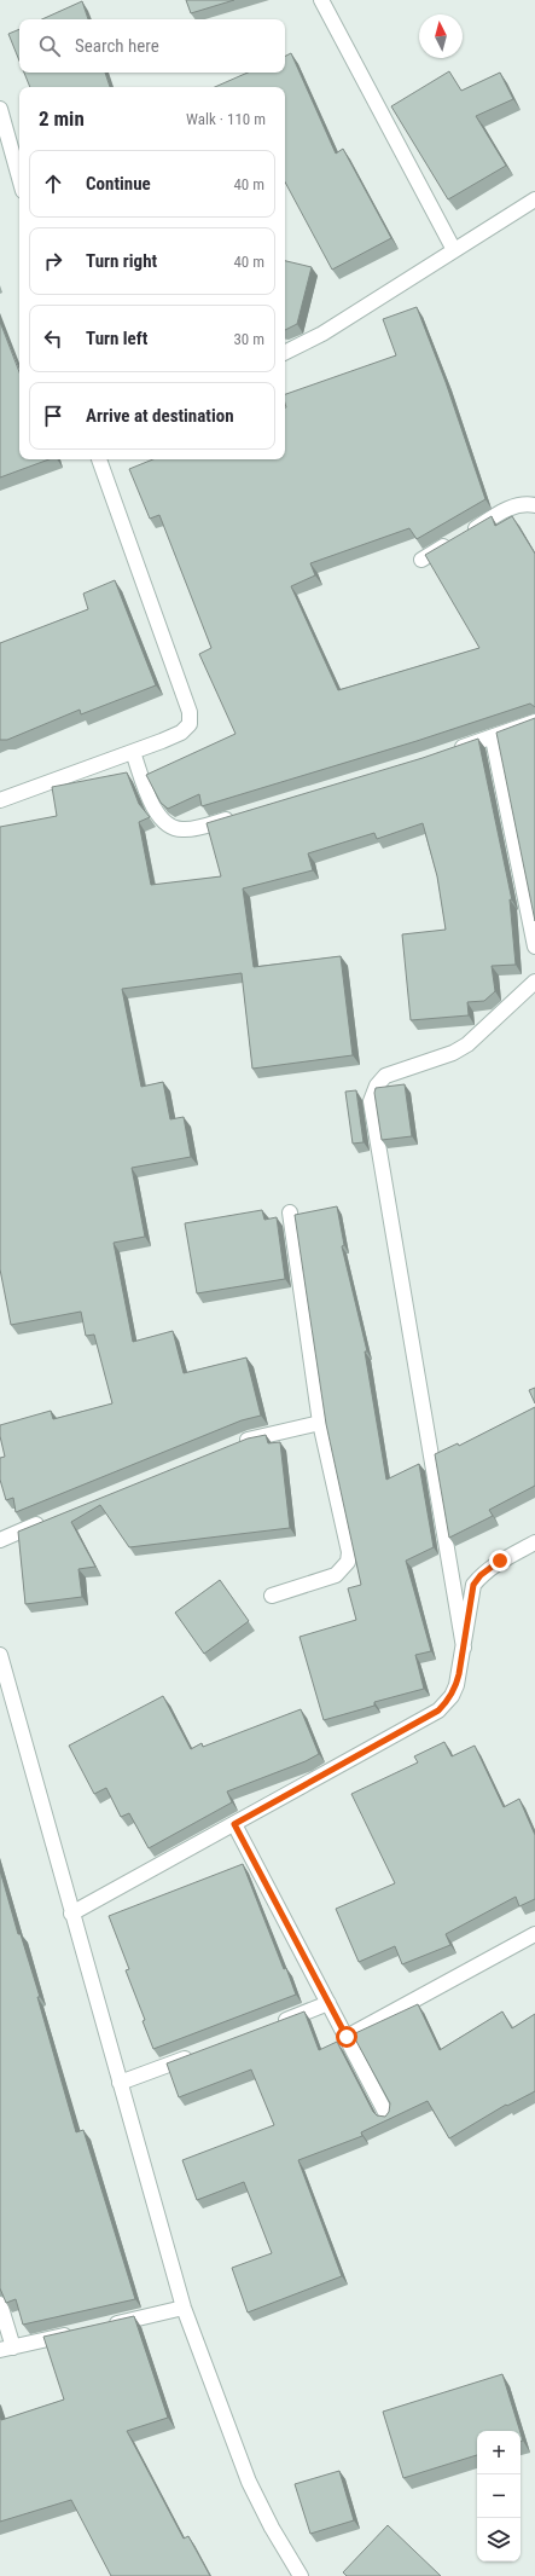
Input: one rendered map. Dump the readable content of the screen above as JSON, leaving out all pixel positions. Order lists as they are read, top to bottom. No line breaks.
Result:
{"north":"top","page":{"search":"Search here","heading":["2 min","Walk · 110 m"],"list":[["Continue","40 m"],["Turn right","40 m"],["Turn left","30 m"],"Arrive at destination"],"map_buttons":["+","−"]}}
